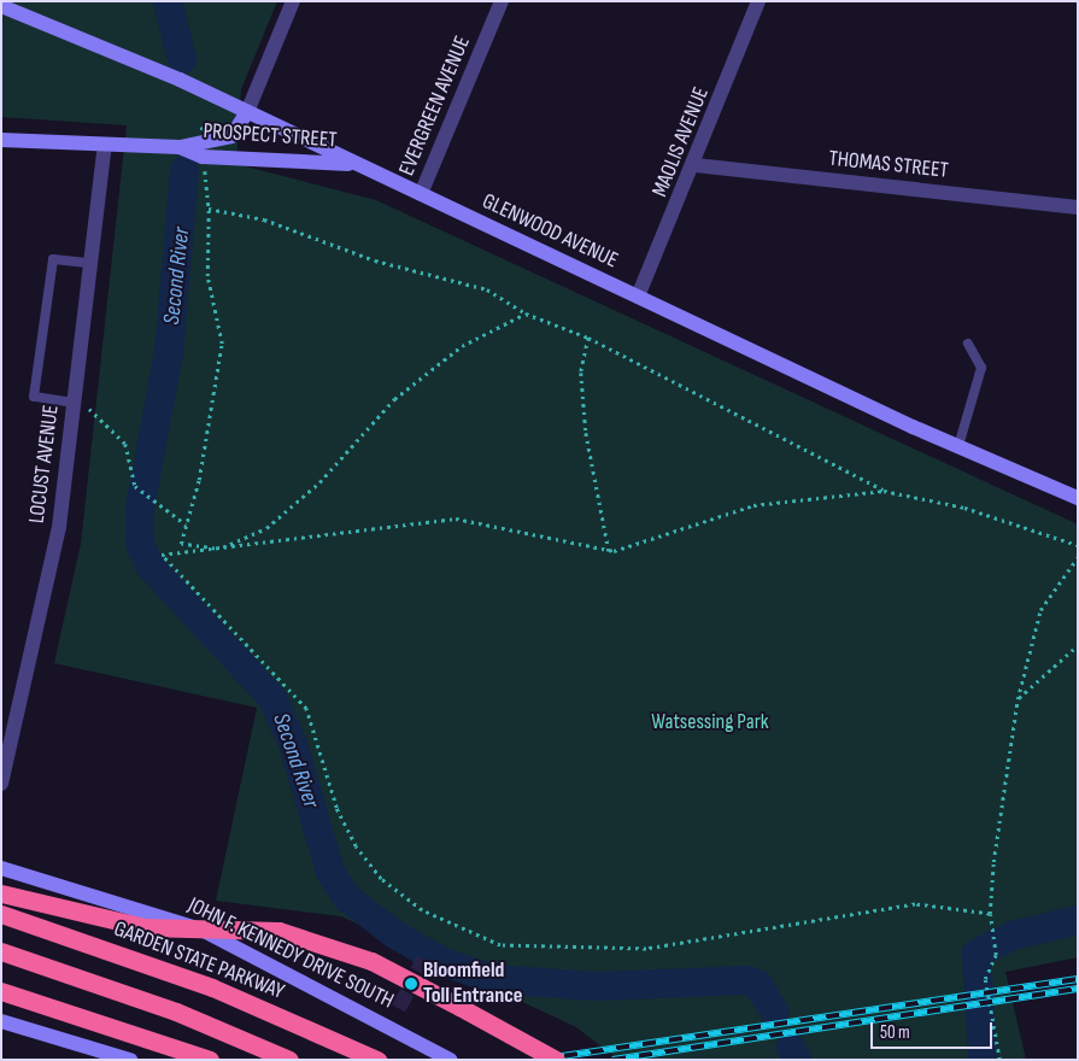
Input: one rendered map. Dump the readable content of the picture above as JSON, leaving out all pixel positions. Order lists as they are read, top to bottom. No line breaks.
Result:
{"streets":{"highway":["GARDEN STATE PARKWAY"],"street":["EVERGREEN AVENUE","PROSPECT STREET","MAOLIS AVENUE","THOMAS STREET","GLENWOOD AVENUE","LOCUST AVENUE","JOHN F. KENNEDY DRIVE SOUTH"]},"crossings":[["EVERGREEN AVENUE","GLENWOOD AVENUE"],["PROSPECT STREET","GLENWOOD AVENUE"],["PROSPECT STREET","LOCUST AVENUE"],["MAOLIS AVENUE","THOMAS STREET"],["MAOLIS AVENUE","GLENWOOD AVENUE"]],"water":["Second River"],"parks":["Watsessing Park"],"places":["Bloomfield Toll Entrance"],"scale_bar":"50 m"}
